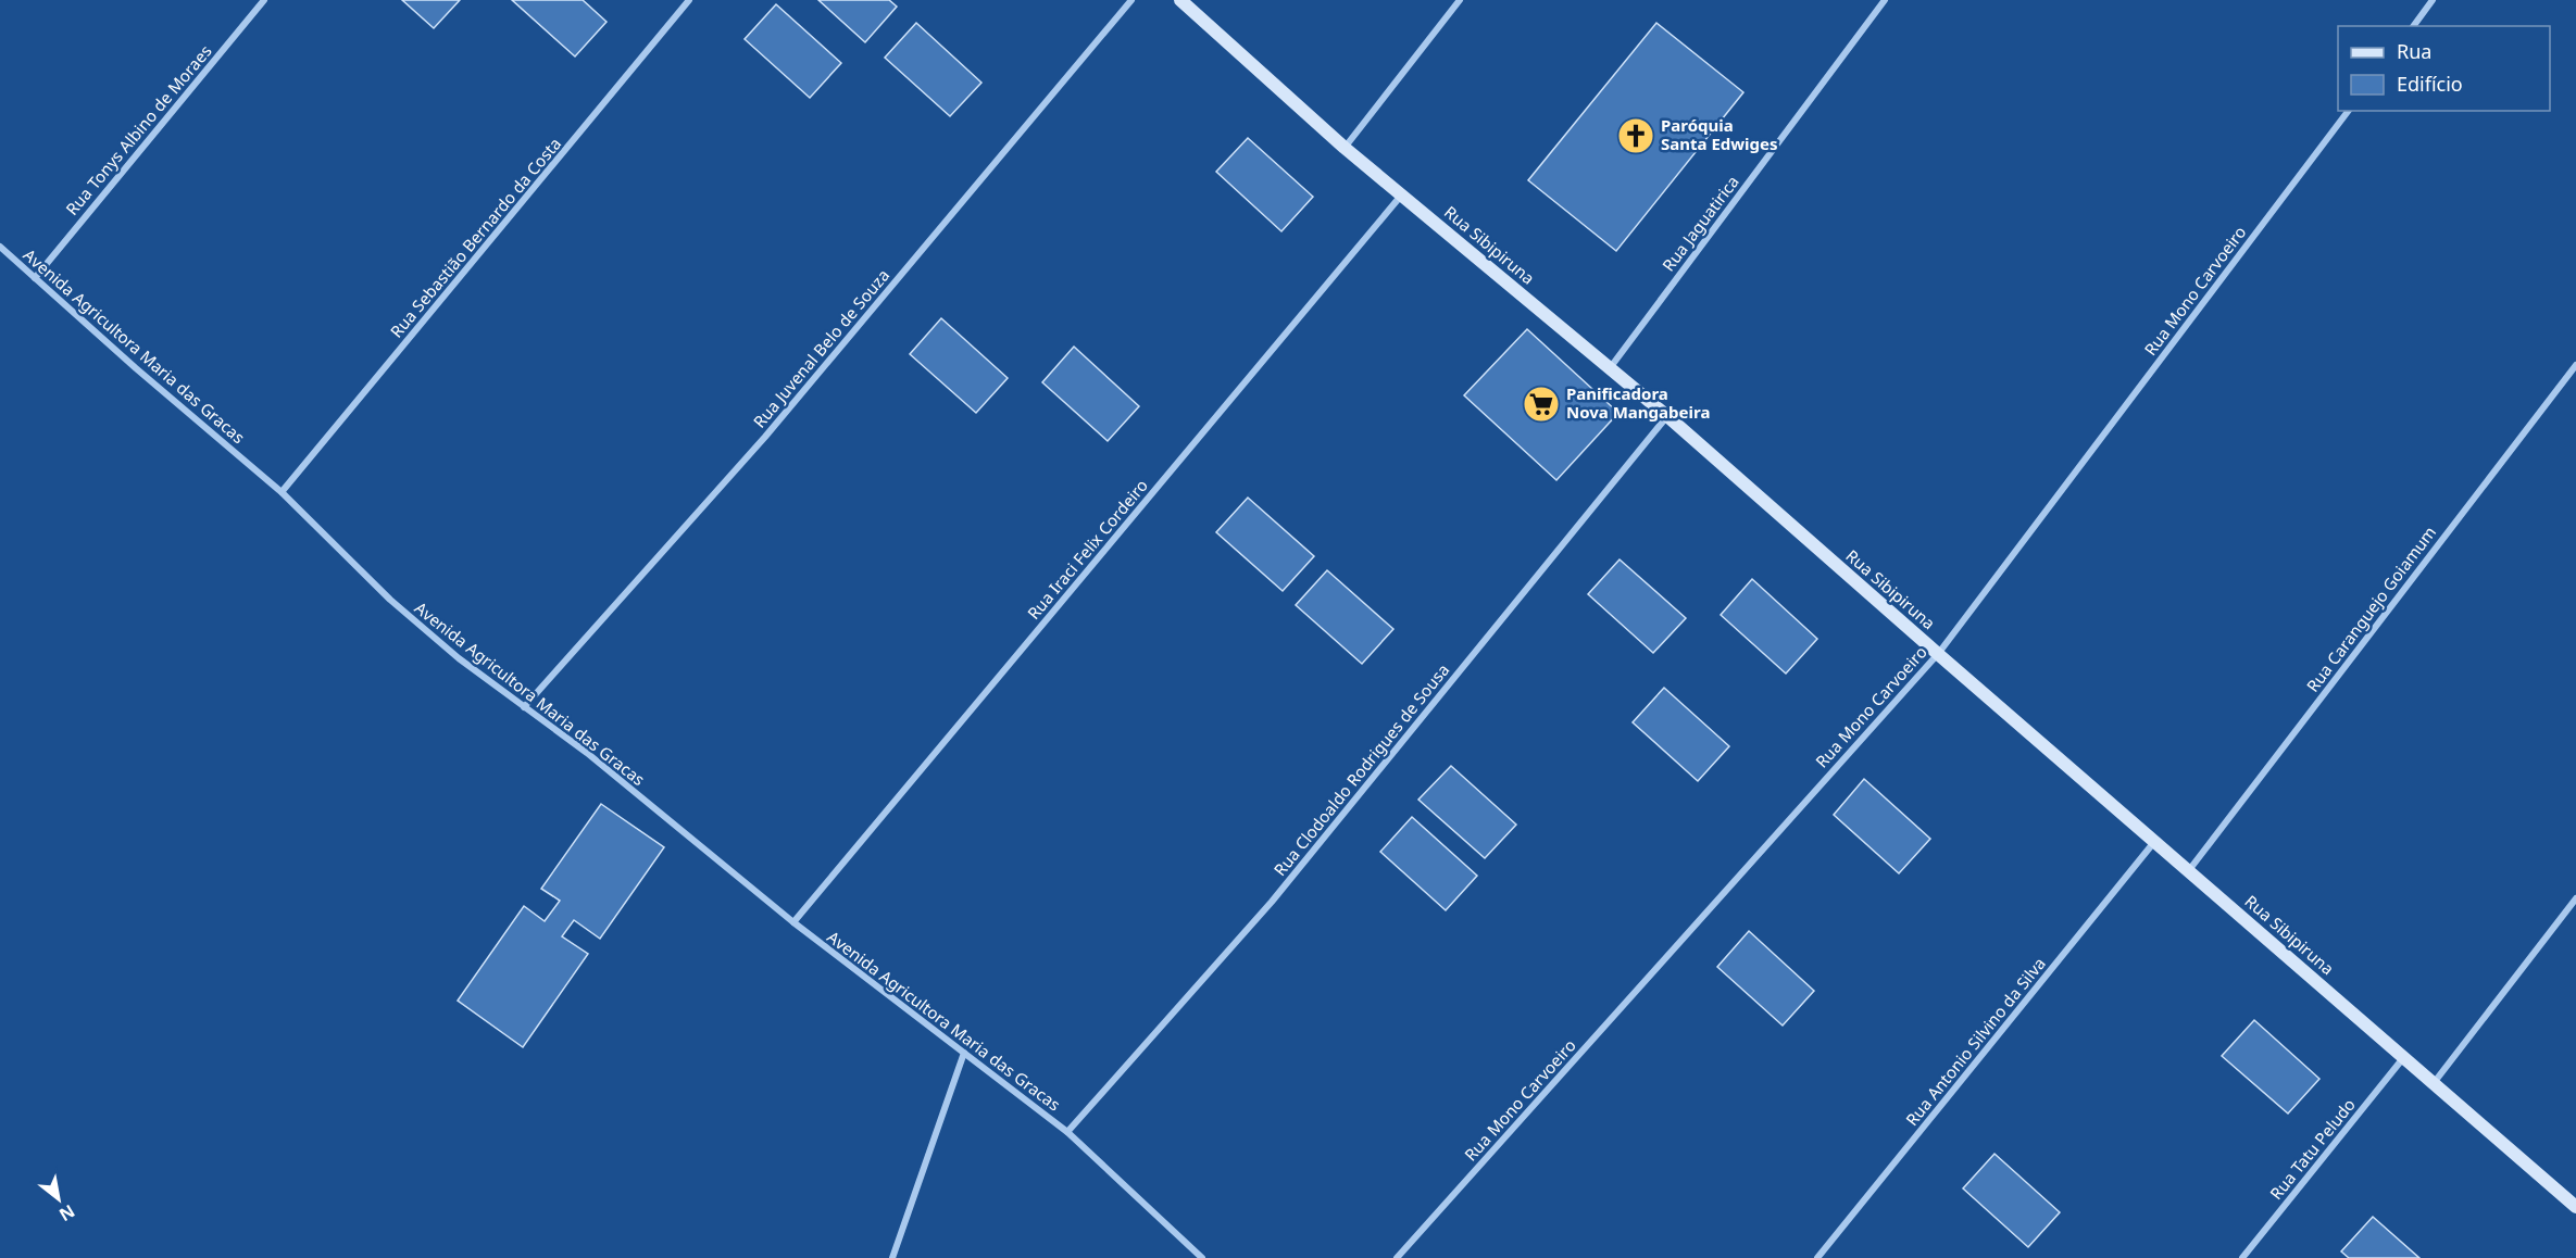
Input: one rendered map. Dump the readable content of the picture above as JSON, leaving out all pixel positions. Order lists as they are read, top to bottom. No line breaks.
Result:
{"streets":{"street":["Rua Tonys Albino de Moraes","Rua Jaguatirica","Rua Sebastião Bernardo da Costa","Rua Sibipiruna","Rua Mono Carvoeiro","Avenida Agricultora Maria das Gracas","Rua Juvenal Belo de Souza","Rua Iraci Felix Cordeiro","Rua Caranguejo Goiamum","Rua Clodoaldo Rodrigues de Sousa","Rua Antonio Silvino da Silva","Rua Tatu Peludo"]},"crossings":[["Rua Tonys Albino de Moraes","Avenida Agricultora Maria das Gracas"],["Rua Jaguatirica","Rua Sibipiruna"],["Rua Sebastião Bernardo da Costa","Avenida Agricultora Maria das Gracas"],["Rua Sibipiruna","Rua Mono Carvoeiro"],["Rua Sibipiruna","Rua Iraci Felix Cordeiro"],["Rua Sibipiruna","Rua Caranguejo Goiamum"],["Rua Sibipiruna","Rua Clodoaldo Rodrigues de Sousa"],["Rua Sibipiruna","Rua Antonio Silvino da Silva"],["Rua Sibipiruna","Rua Tatu Peludo"],["Avenida Agricultora Maria das Gracas","Rua Juvenal Belo de Souza"],["Avenida Agricultora Maria das Gracas","Rua Iraci Felix Cordeiro"],["Avenida Agricultora Maria das Gracas","Rua Clodoaldo Rodrigues de Sousa"]],"places":{"church":["Paróquia Santa Edwiges"],"supermarket":["Panificadora Nova Mangabeira"]},"legend":["Rua","Edifício"],"north":"bottom right"}
